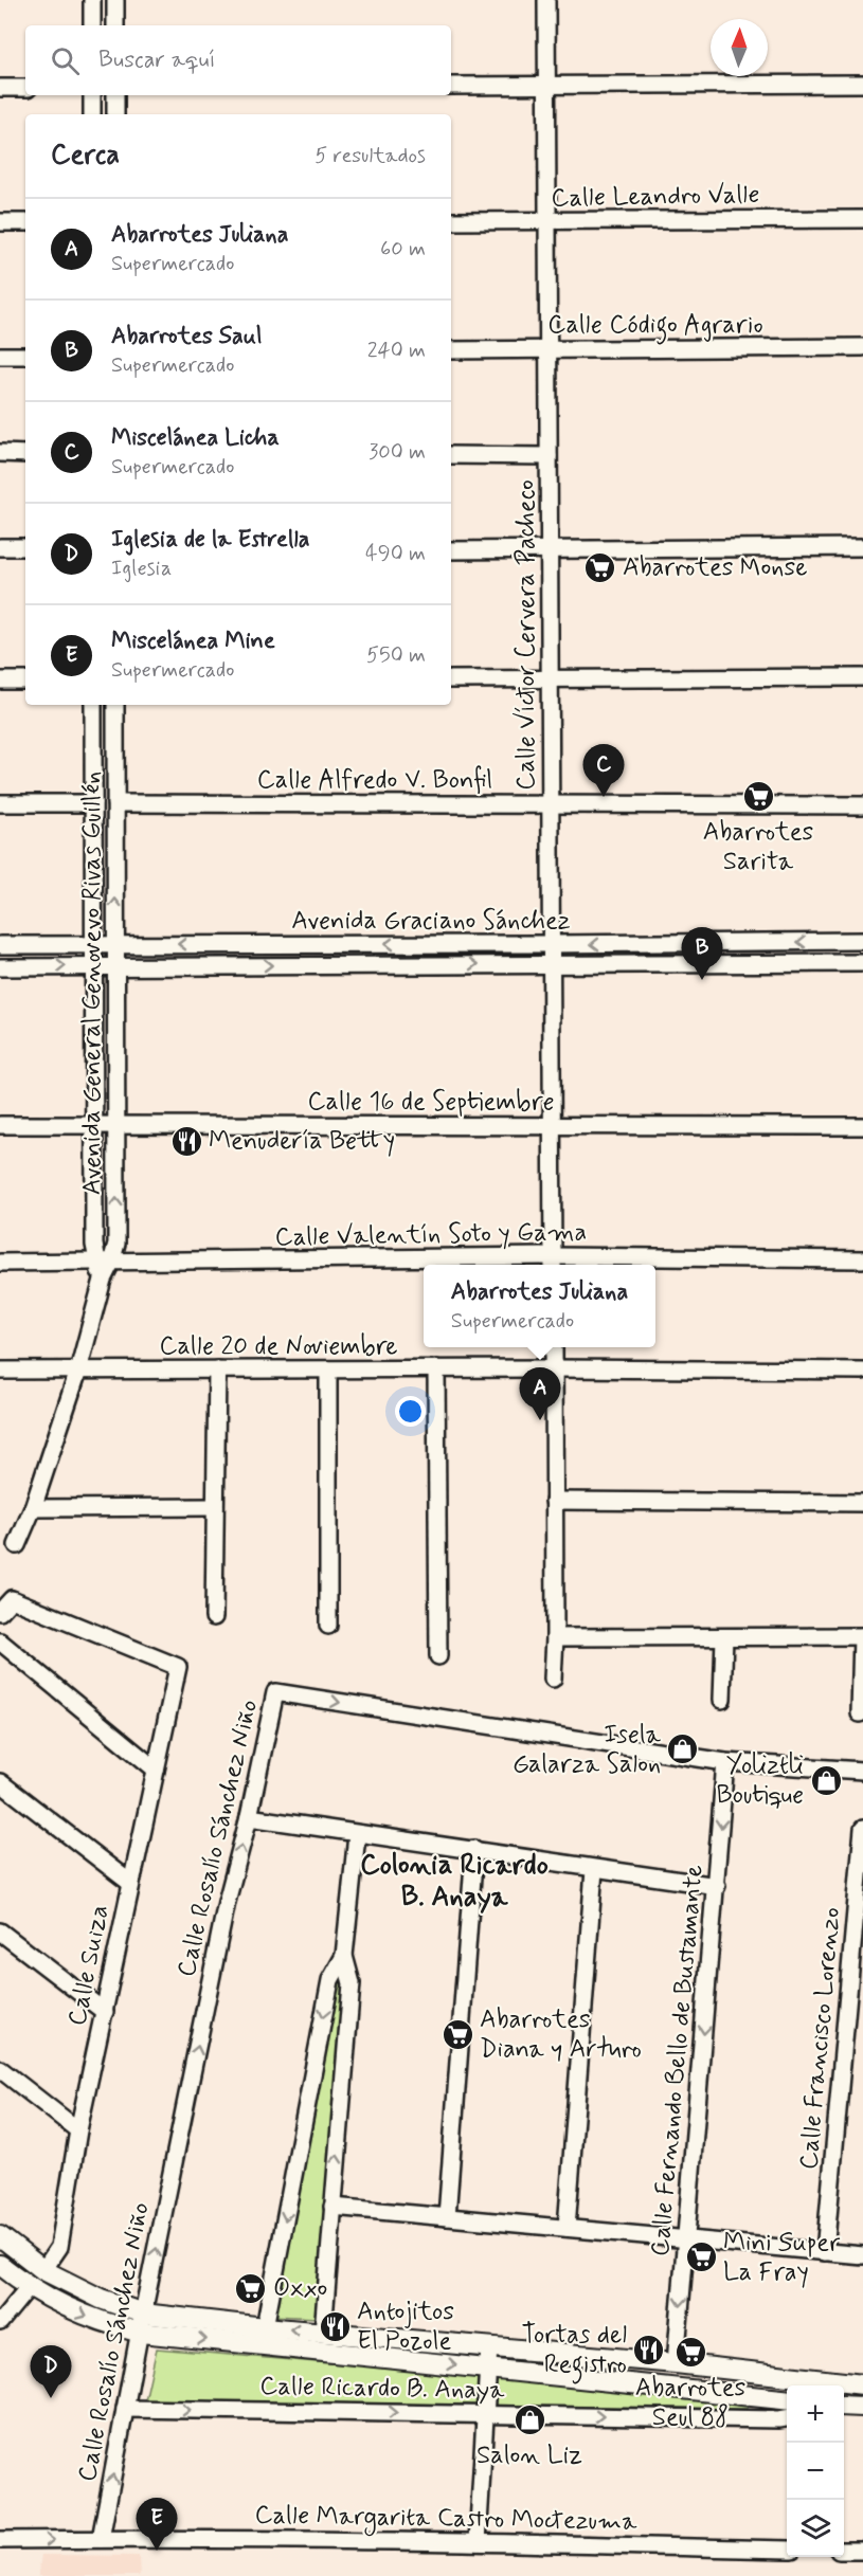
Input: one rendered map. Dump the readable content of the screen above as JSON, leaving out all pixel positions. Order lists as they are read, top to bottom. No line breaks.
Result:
{"streets":{"street":["Calle Leandro Valle","Calle Código Agrario","Calle Víctor Cervera Pacheco","Calle Alfredo V. Bonfil","Avenida Graciano Sánchez","Avenida General Genovevo Rivas Guillén","Calle 16 de Septiembre","Calle Valentín Soto y Gama","Calle 20 de Noviembre","Calle Rosalío Sánchez Niño","Calle Suiza","Calle Francisco Lorenzo","Calle Fernando Bello de Bustamante","Calle Ricardo B. Anaya","Calle Margarita Castro Moctezuma"]},"crossings":[["Calle Leandro Valle","Calle Víctor Cervera Pacheco"],["Calle Código Agrario","Calle Víctor Cervera Pacheco"],["Calle Víctor Cervera Pacheco","Calle Alfredo V. Bonfil"],["Calle Víctor Cervera Pacheco","Avenida Graciano Sánchez"],["Calle Víctor Cervera Pacheco","Calle 16 de Septiembre"],["Calle Víctor Cervera Pacheco","Calle Valentín Soto y Gama"],["Calle Alfredo V. Bonfil","Avenida General Genovevo Rivas Guillén"],["Avenida Graciano Sánchez","Avenida General Genovevo Rivas Guillén"],["Avenida General Genovevo Rivas Guillén","Calle 16 de Septiembre"],["Avenida General Genovevo Rivas Guillén","Calle Valentín Soto y Gama"],["Calle Rosalío Sánchez Niño","Calle Fernando Bello de Bustamante"],["Calle Rosalío Sánchez Niño","Calle Ricardo B. Anaya"],["Calle Rosalío Sánchez Niño","Calle Margarita Castro Moctezuma"]],"one_way":["Calle Ricardo B. Anaya"],"districts":["Colonia Ricardo B. Anaya"],"places":{"supermarket":["Abarrotes Monse","Abarrotes Sarita","Abarrotes Diana y Arturo","Mini Super La Fray","Oxxo","Abarrotes Seul 88"],"restaurant":["Menudería Betty","Antojitos El Pozole","Tortas del Registro"],"shop":["Isela Galarza Salon","Yoliztli Boutique","Salon Liz"]},"north":"top","page":{"search":"Buscar aquí","heading":["Cerca","5 resultados"],"list":[{"mark":"A","name":"Abarrotes Juliana","note":"Supermercado","value":"60 m"},{"mark":"B","name":"Abarrotes Saul","note":"Supermercado","value":"240 m"},{"mark":"C","name":"Miscelánea Licha","note":"Supermercado","value":"300 m"},{"mark":"D","name":"Iglesia de la Estrella","note":"Iglesia","value":"490 m"},{"mark":"E","name":"Miscelánea Mine","note":"Supermercado","value":"550 m"}],"pins":["C","B","A","D","E"],"popup":["Abarrotes Juliana","Supermercado"],"map_buttons":["+","−"]}}
